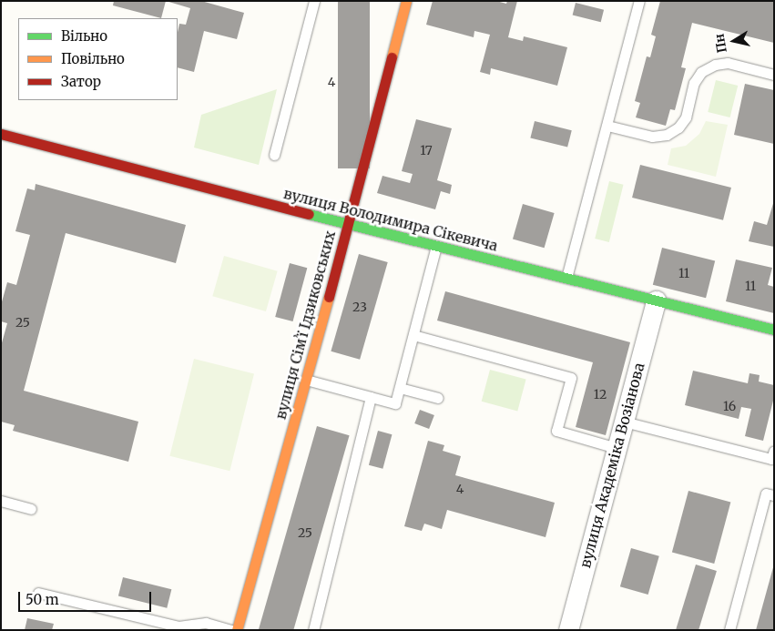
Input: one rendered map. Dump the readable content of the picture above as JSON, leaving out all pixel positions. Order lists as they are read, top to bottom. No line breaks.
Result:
{"streets":{"street":["вулиця Володимира Сікевича","вулиця Сімʼї Ідзиковських","вулиця Академіка Возіанова"]},"crossings":[["вулиця Володимира Сікевича","вулиця Сімʼї Ідзиковських"],["вулиця Володимира Сікевича","вулиця Академіка Возіанова"]],"house_numbers":["4","17","11","11","23","25","12","16","4","25"],"legend":["Вільно","Повільно","Затор"],"scale_bar":"50 m","north":"left"}
